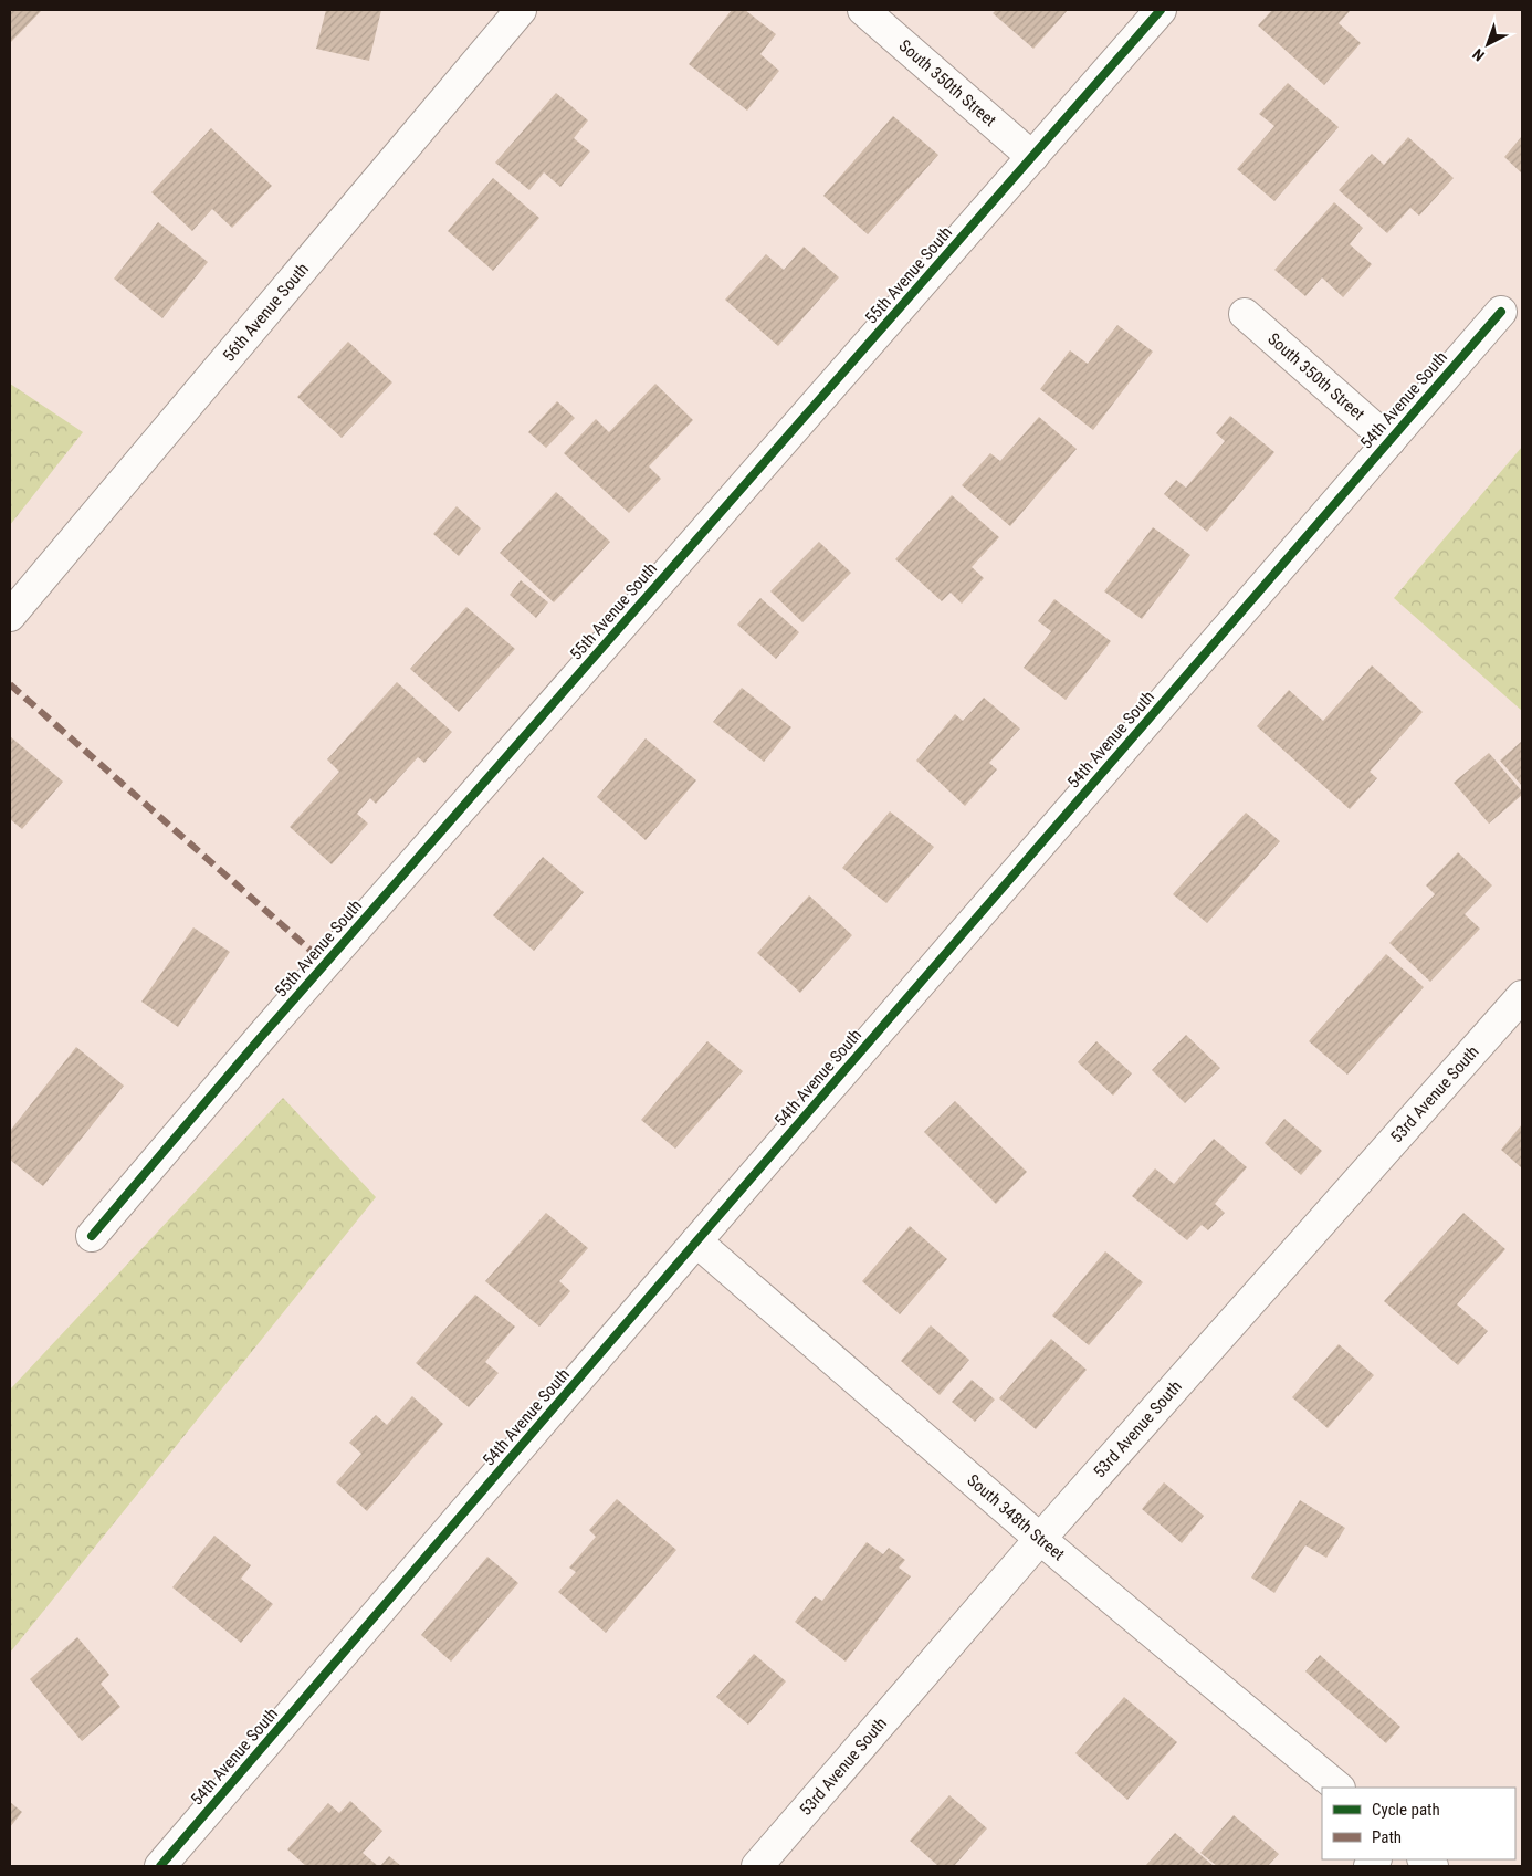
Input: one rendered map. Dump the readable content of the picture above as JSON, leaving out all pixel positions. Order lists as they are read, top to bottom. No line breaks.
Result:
{"streets":{"street":["South 350th Street","55th Avenue South","56th Avenue South","54th Avenue South","53rd Avenue South","South 348th Street"]},"crossings":[["South 350th Street","55th Avenue South"],["South 350th Street","54th Avenue South"],["54th Avenue South","South 348th Street"],["53rd Avenue South","South 348th Street"]],"legend":["Cycle path","Path"],"north":"bottom left"}
